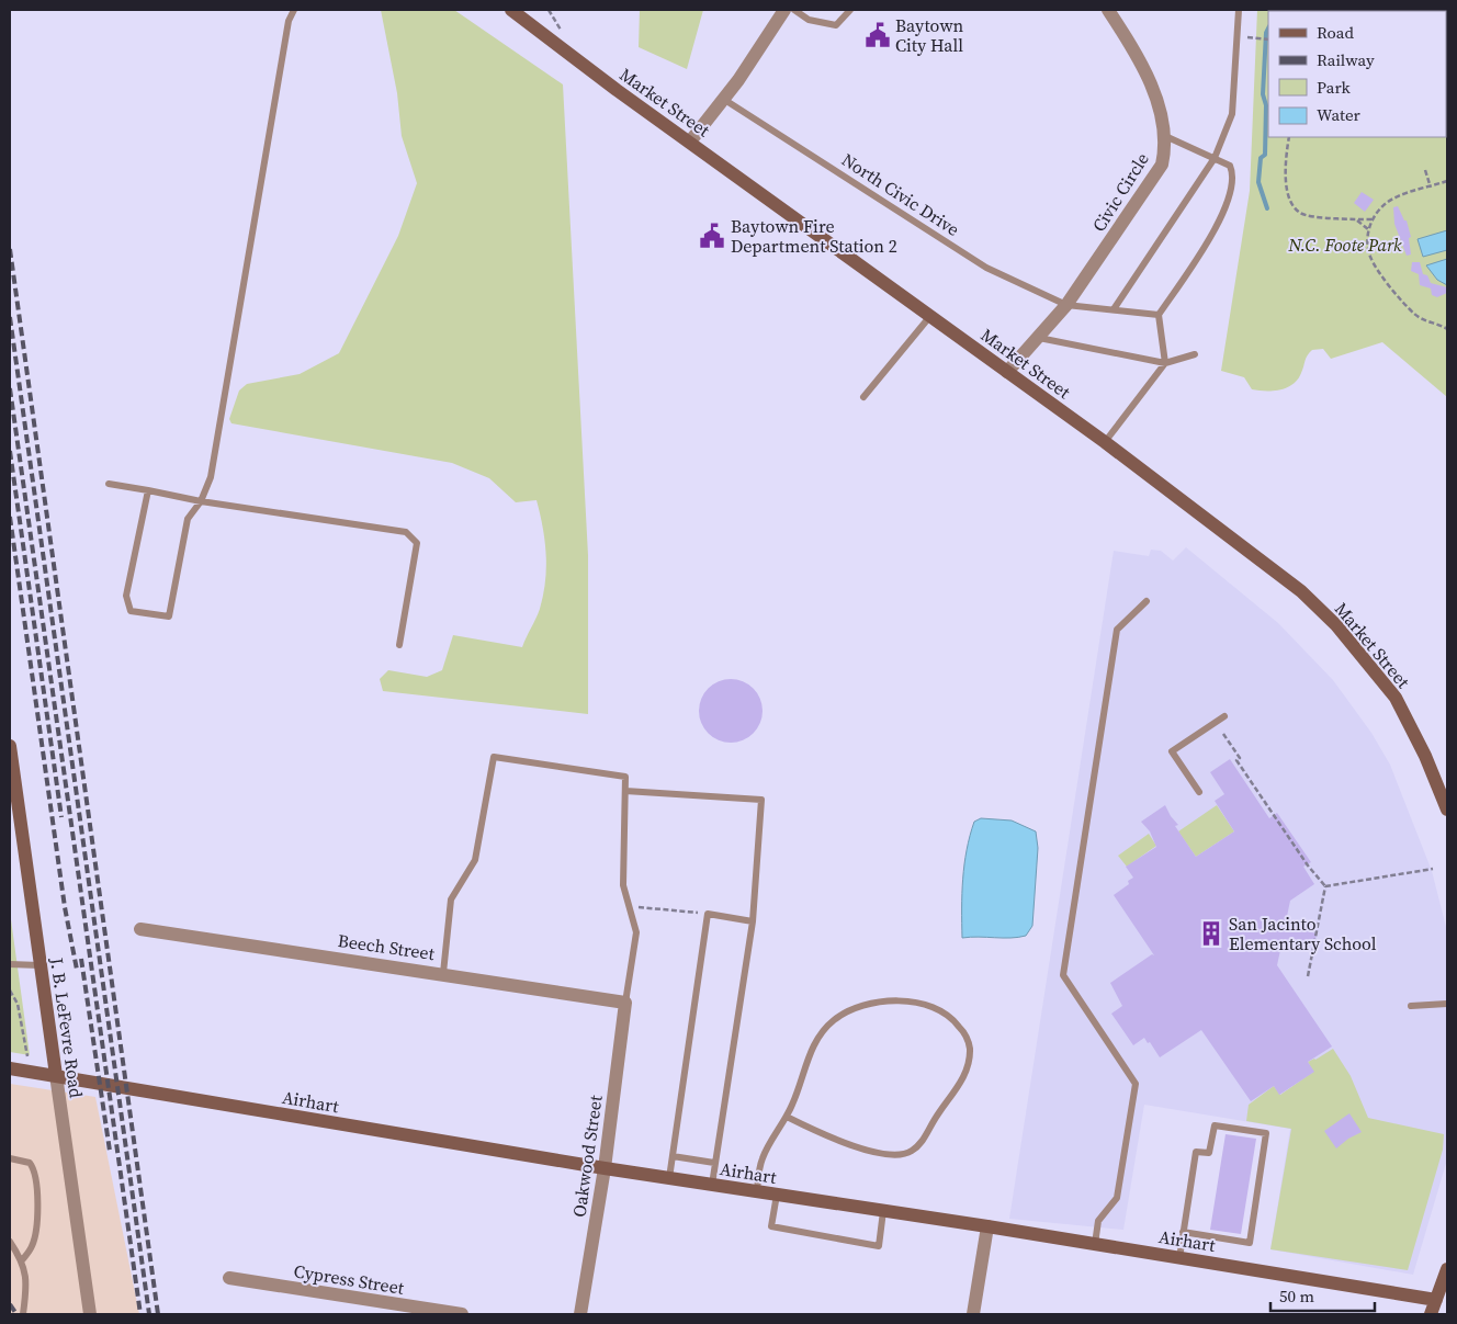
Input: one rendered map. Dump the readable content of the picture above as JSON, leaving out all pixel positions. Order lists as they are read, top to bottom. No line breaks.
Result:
{"streets":{"street":["Market Street","Civic Circle","Beech Street","J. B. LeFevre Road","Airhart","Oakwood Street","Cypress Street"],"lane":["North Civic Drive"]},"crossings":[["Market Street","Civic Circle"],["Civic Circle","North Civic Drive"],["Beech Street","Oakwood Street"],["J. B. LeFevre Road","Airhart"],["Airhart","Oakwood Street"]],"parks":["N.C. Foote Park"],"places":{"public building":["Baytown City Hall","Baytown Fire Department Station 2"],"building":["San Jacinto Elementary School"]},"legend":["Road","Railway","Park","Water"],"scale_bar":"50 m"}
